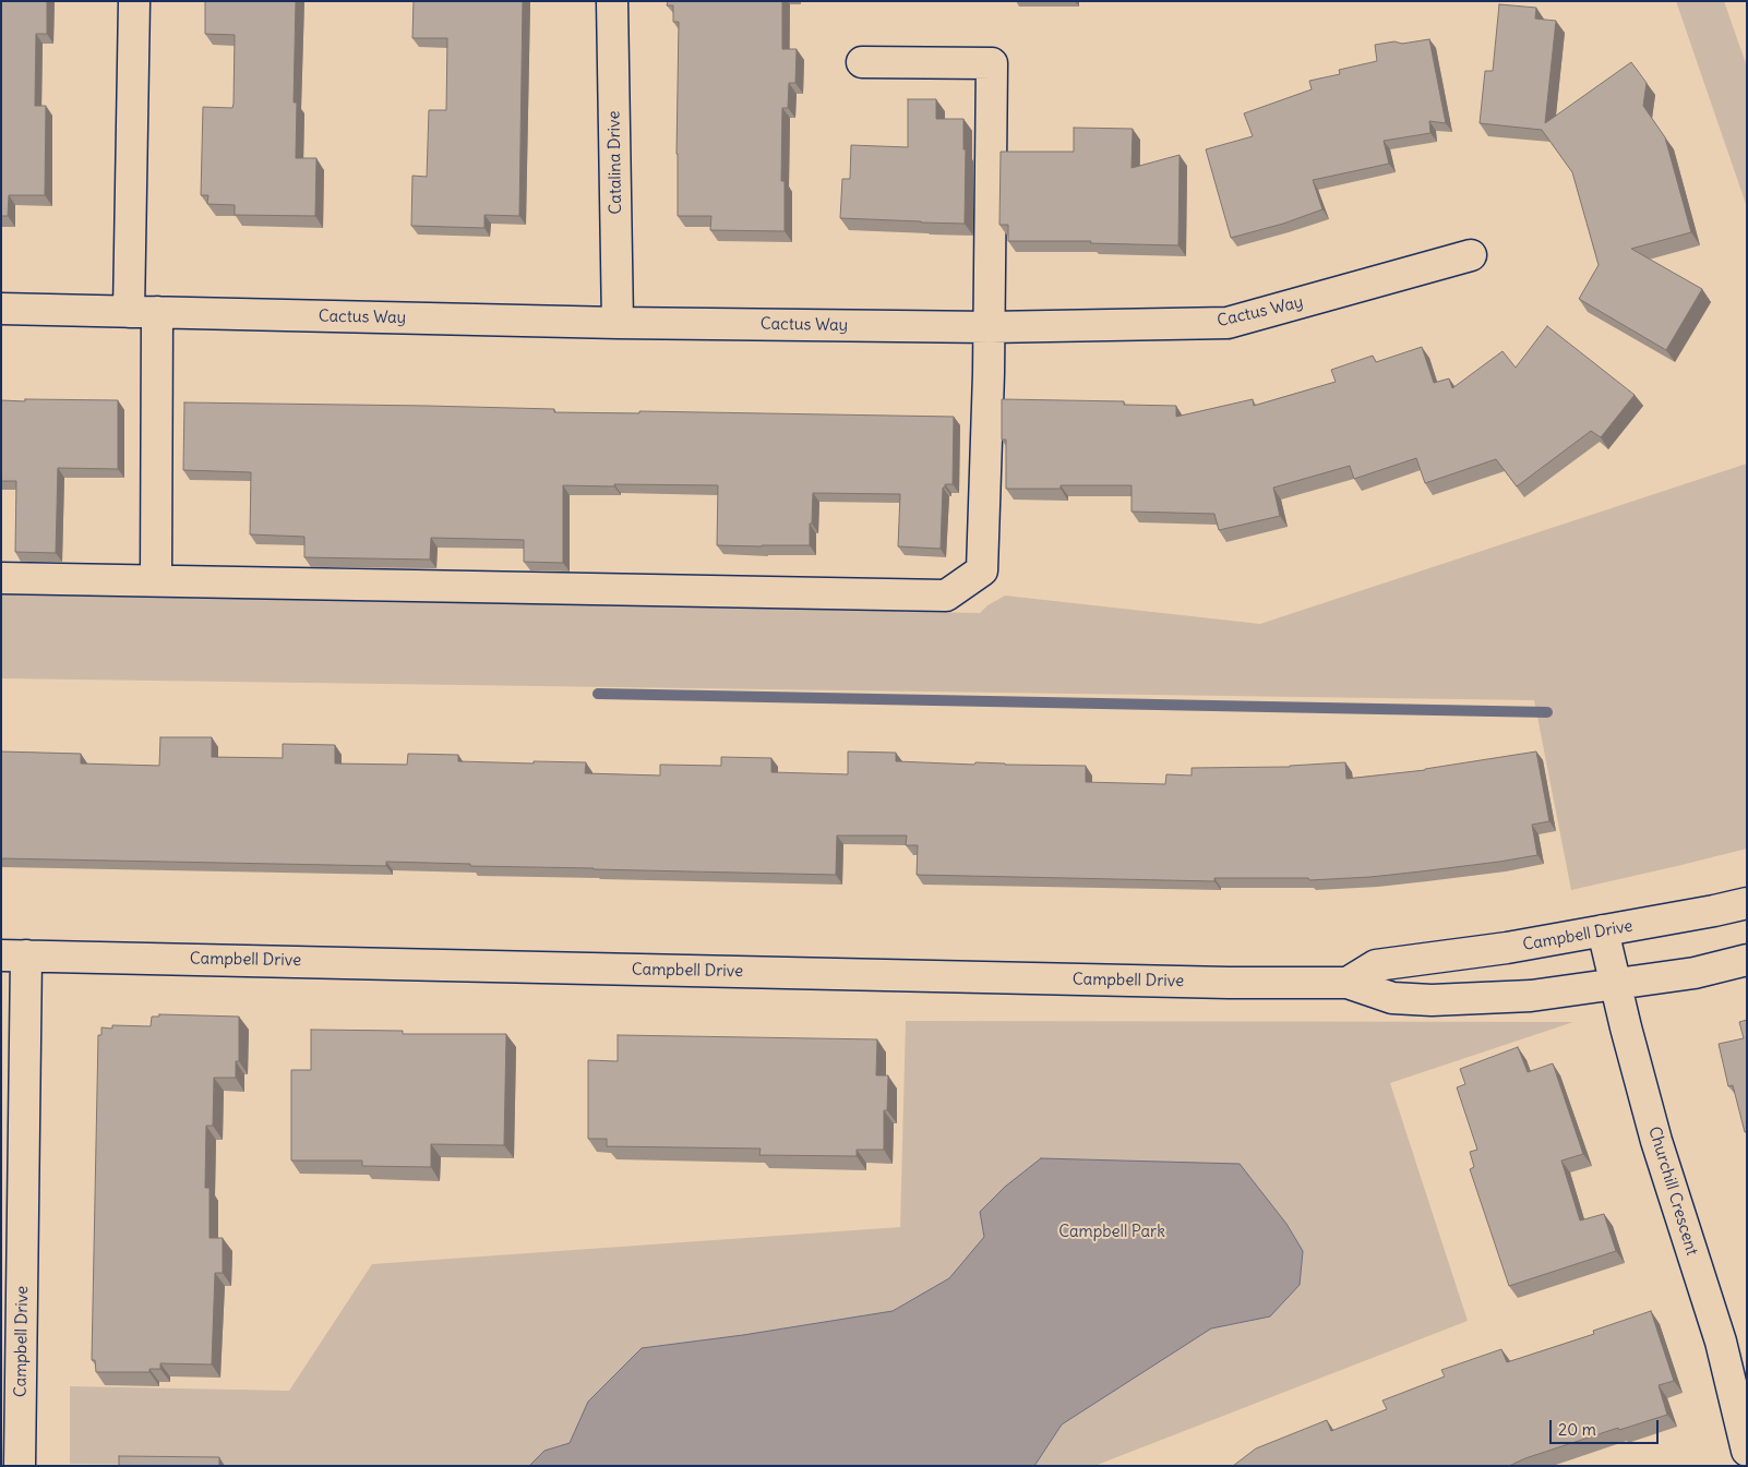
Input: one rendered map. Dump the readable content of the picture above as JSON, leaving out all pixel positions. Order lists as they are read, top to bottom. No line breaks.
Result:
{"streets":{"street":["Catalina Drive","Cactus Way","Campbell Drive","Churchill Crescent"]},"crossings":[["Catalina Drive","Cactus Way"],["Campbell Drive","Churchill Crescent"]],"parks":["Campbell Park"],"scale_bar":"20 m"}
